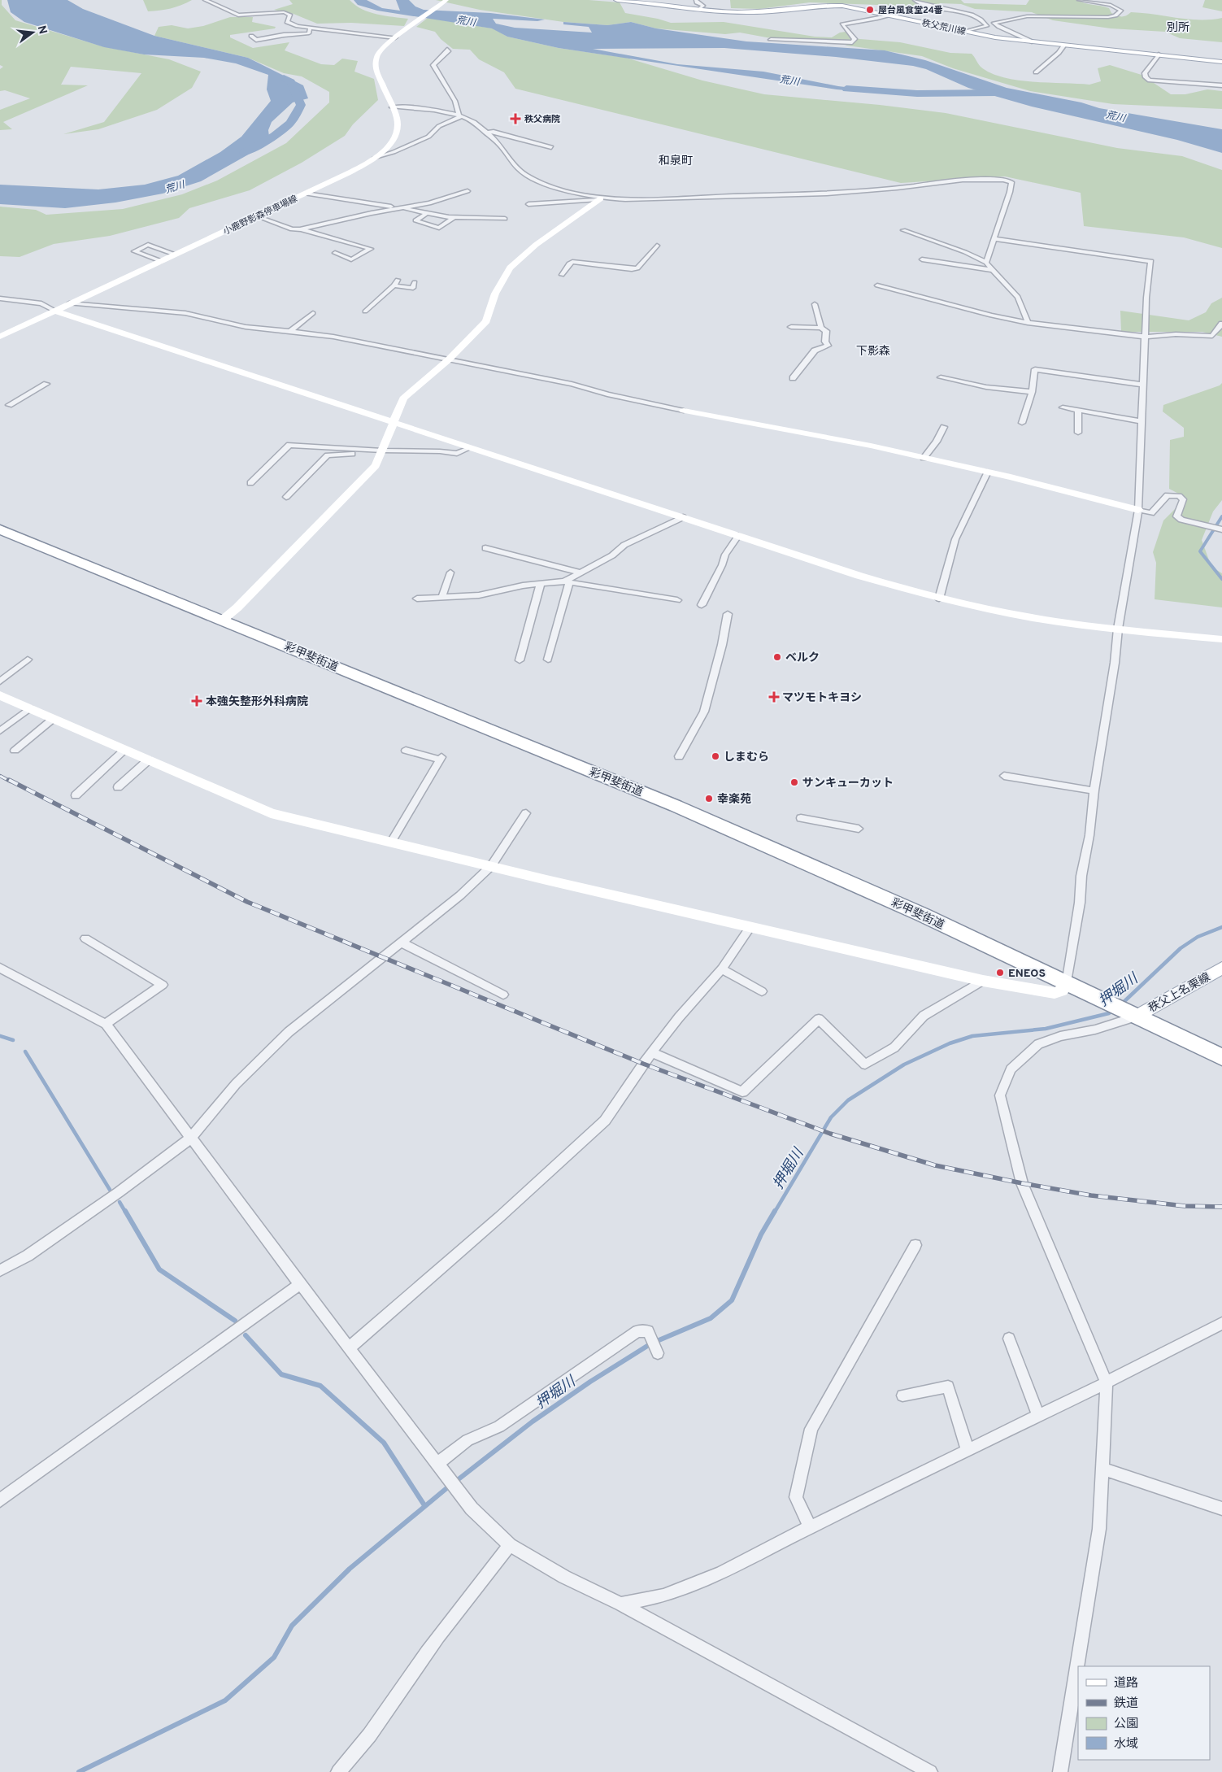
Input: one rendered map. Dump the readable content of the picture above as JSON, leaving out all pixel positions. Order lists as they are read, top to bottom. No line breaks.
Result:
{"streets":{"highway":["彩甲斐街道"],"main road":["秩父荒川線","秩父上名栗線"],"street":["小鹿野影森停車場線"]},"crossings":[["彩甲斐街道","秩父上名栗線"]],"districts":["別所","和泉町","下影森"],"water":["荒川","押堀川"],"places":{"other":["屋台風食堂24番","ベルク","しまむら","サンキューカット","幸楽苑","ENEOS"],"health":["秩父病院","マツモトキヨシ","本強矢整形外科病院"]},"legend":["道路","鉄道","公園","水域"],"north":"right"}
